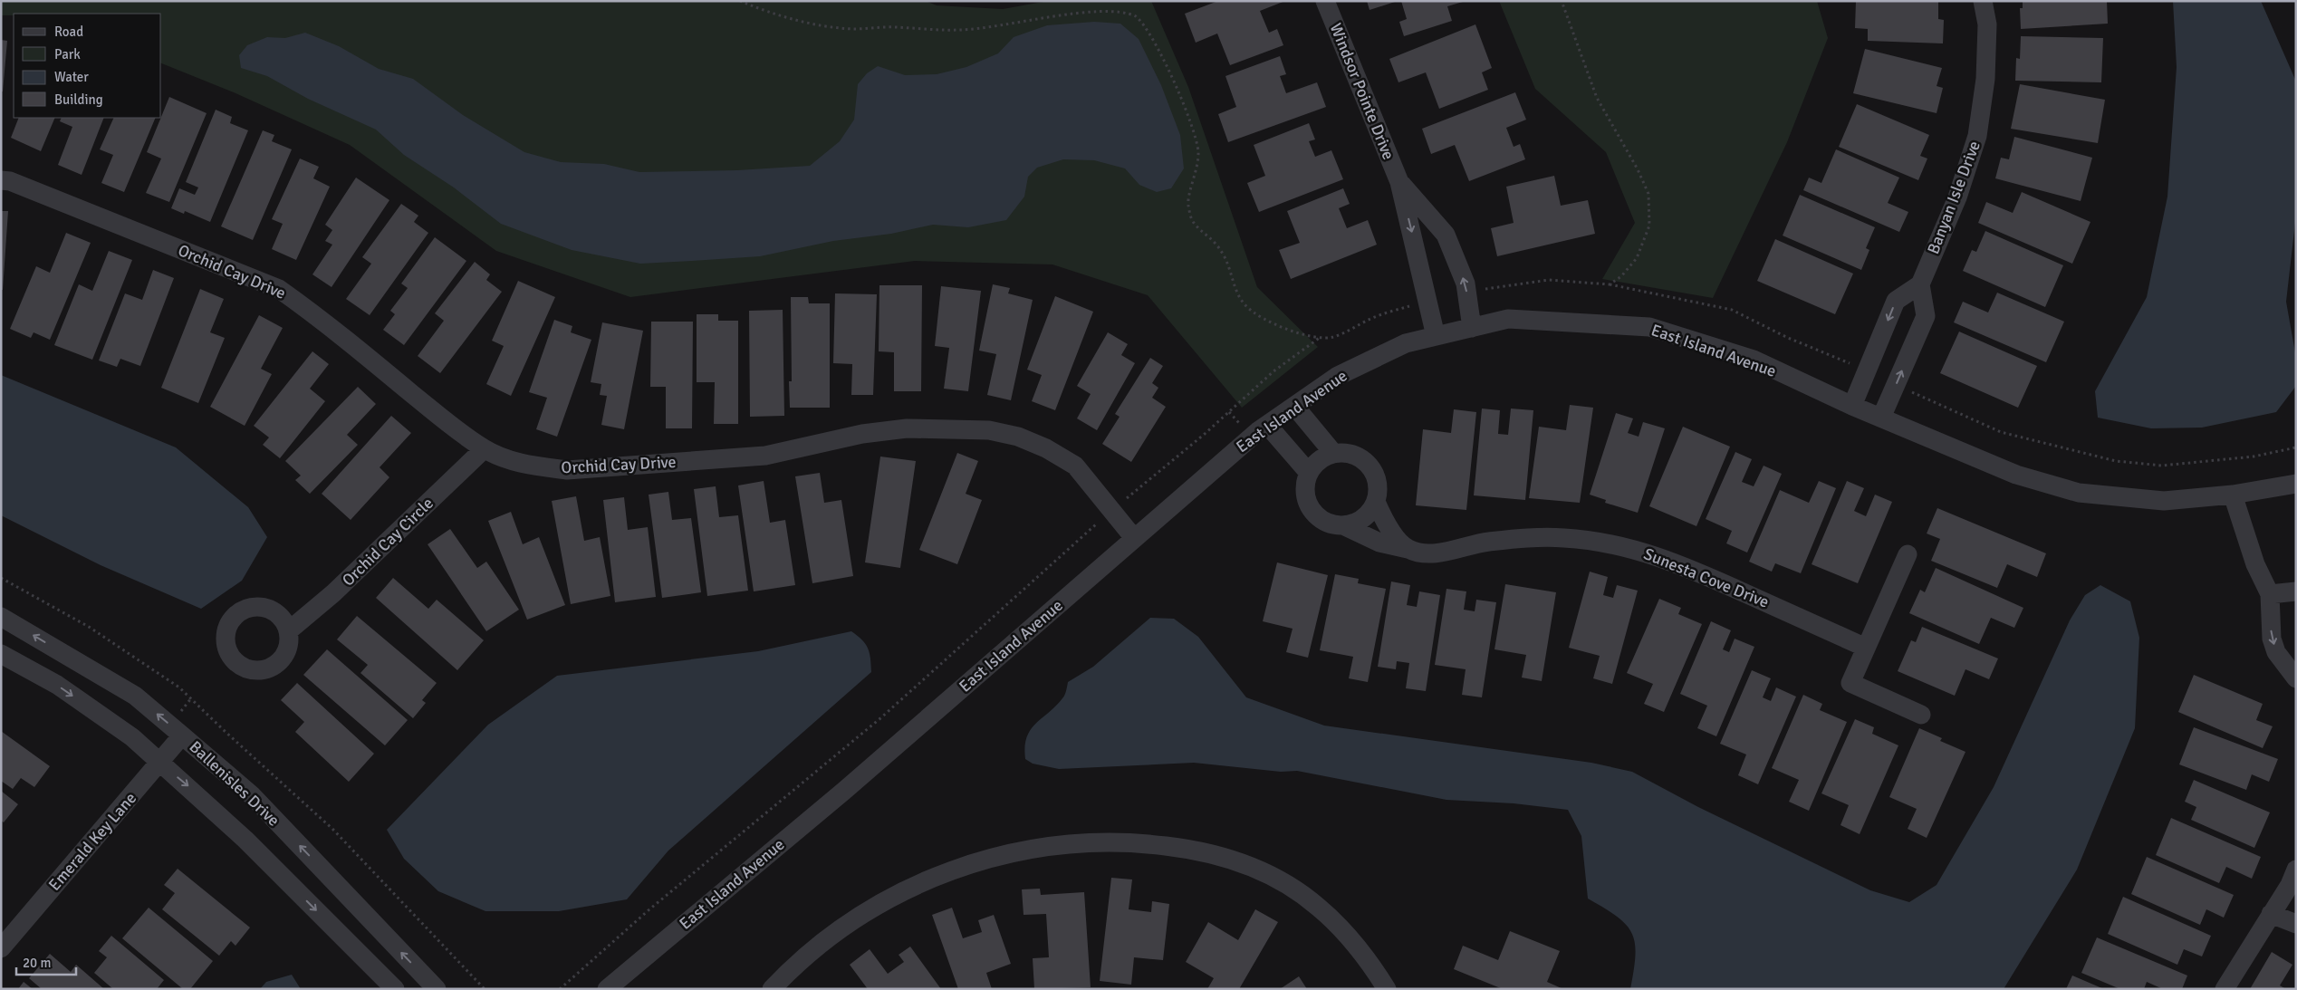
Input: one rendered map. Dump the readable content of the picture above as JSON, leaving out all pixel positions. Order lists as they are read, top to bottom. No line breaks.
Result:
{"streets":{"street":["Windsor Pointe Drive","Banyan Isle Drive","Orchid Cay Drive","East Island Avenue","Orchid Cay Circle","Sunesta Cove Drive","Ballenisles Drive","Emerald Key Lane"]},"crossings":[["Windsor Pointe Drive","East Island Avenue"],["Orchid Cay Drive","East Island Avenue"],["Orchid Cay Drive","Orchid Cay Circle"],["Ballenisles Drive","Emerald Key Lane"]],"legend":["Road","Park","Water","Building"],"scale_bar":"20 m"}
